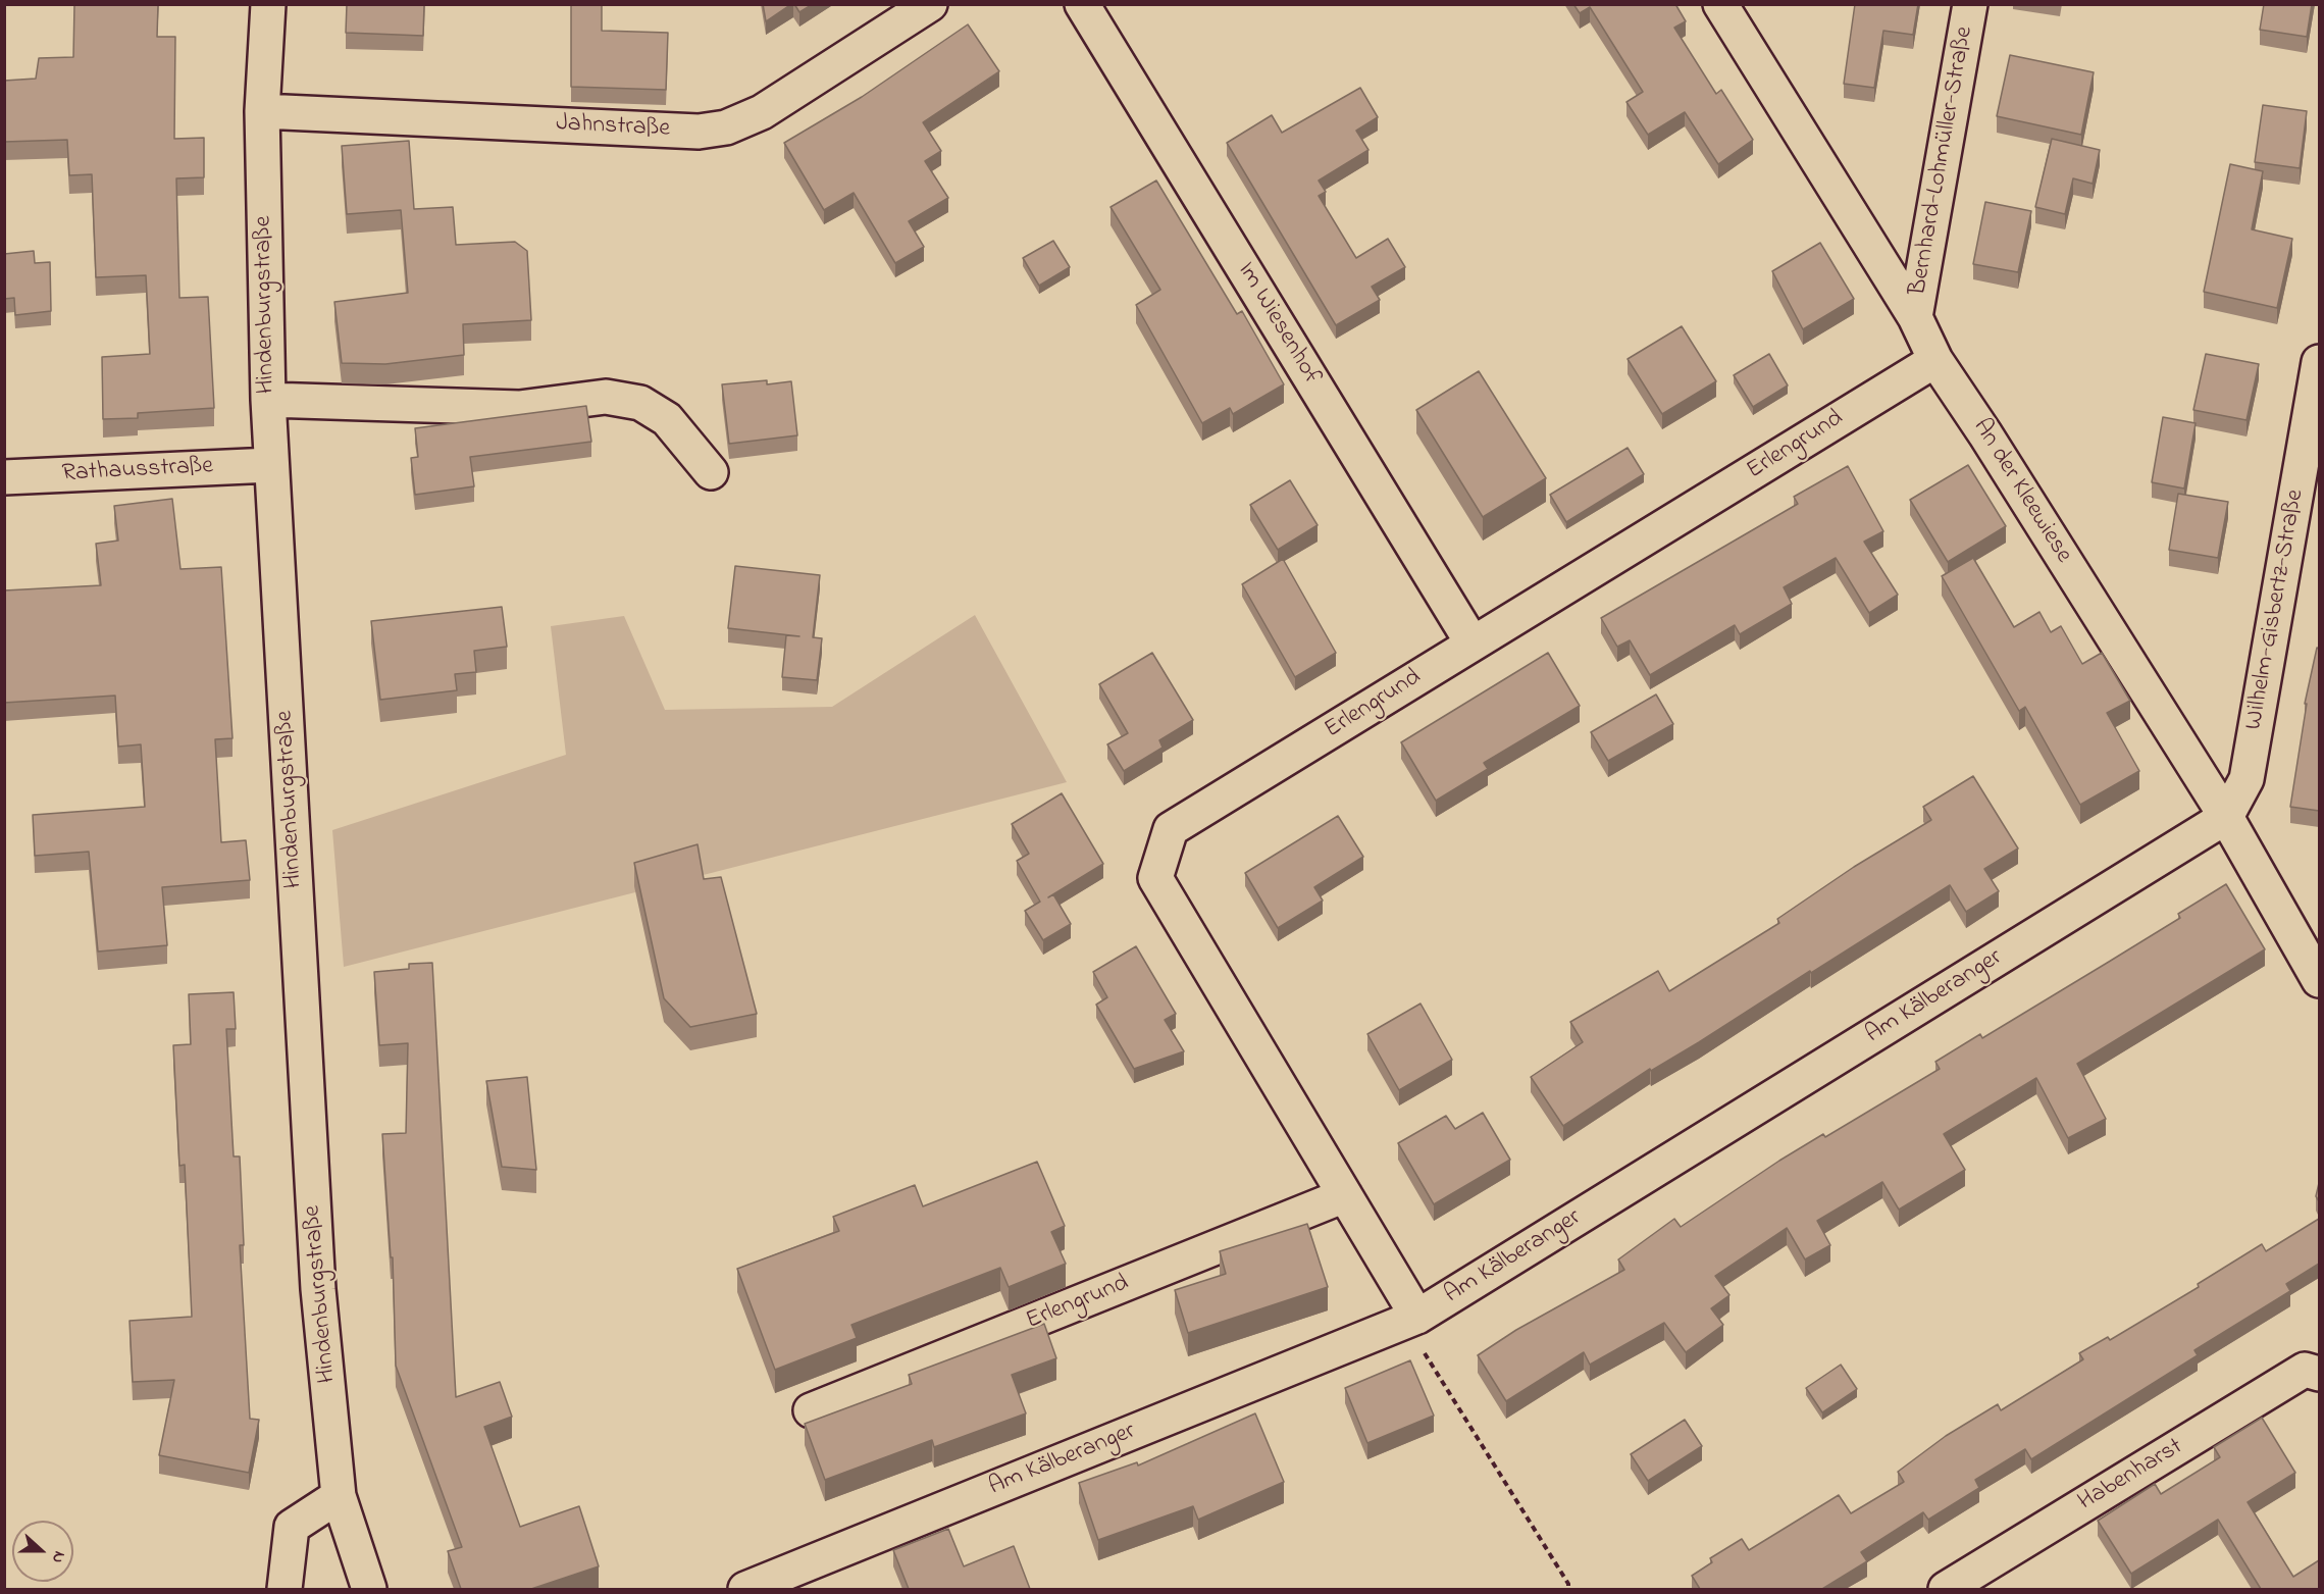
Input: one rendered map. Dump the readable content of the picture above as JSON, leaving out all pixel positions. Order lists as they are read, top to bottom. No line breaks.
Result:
{"streets":{"street":["Jahnstraße","Bernhard-Lohmüller-Straße","Hindenburgstraße","Im Wiesenhof","Erlengrund","Rathausstraße","An der Kleewiese","Wilhelm-Gisbertz-Straße","Am Kälberanger","Habenharst"]},"crossings":[["Jahnstraße","Hindenburgstraße"],["Bernhard-Lohmüller-Straße","An der Kleewiese"],["Hindenburgstraße","Rathausstraße"],["Im Wiesenhof","Erlengrund"],["Erlengrund","An der Kleewiese"],["Erlengrund","Am Kälberanger"],["An der Kleewiese","Wilhelm-Gisbertz-Straße"],["An der Kleewiese","Am Kälberanger"],["Wilhelm-Gisbertz-Straße","Am Kälberanger"]],"north":"right"}
